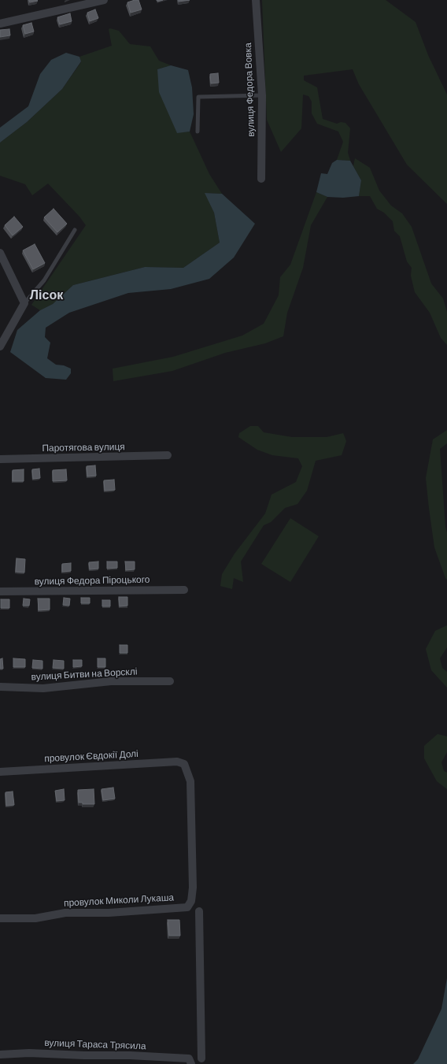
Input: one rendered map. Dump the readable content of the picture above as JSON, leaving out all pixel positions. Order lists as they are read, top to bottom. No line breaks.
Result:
{"streets":{"street":["вулиця Федора Вовка","Паротягова вулиця","вулиця Федора Піроцького","вулиця Битви на Ворсклі","провулок Євдокії Долі","провулок Миколи Лукаша","вулиця Тараса Трясила"]},"crossings":[["провулок Євдокії Долі","провулок Миколи Лукаша"]],"districts":["Лісок"]}
